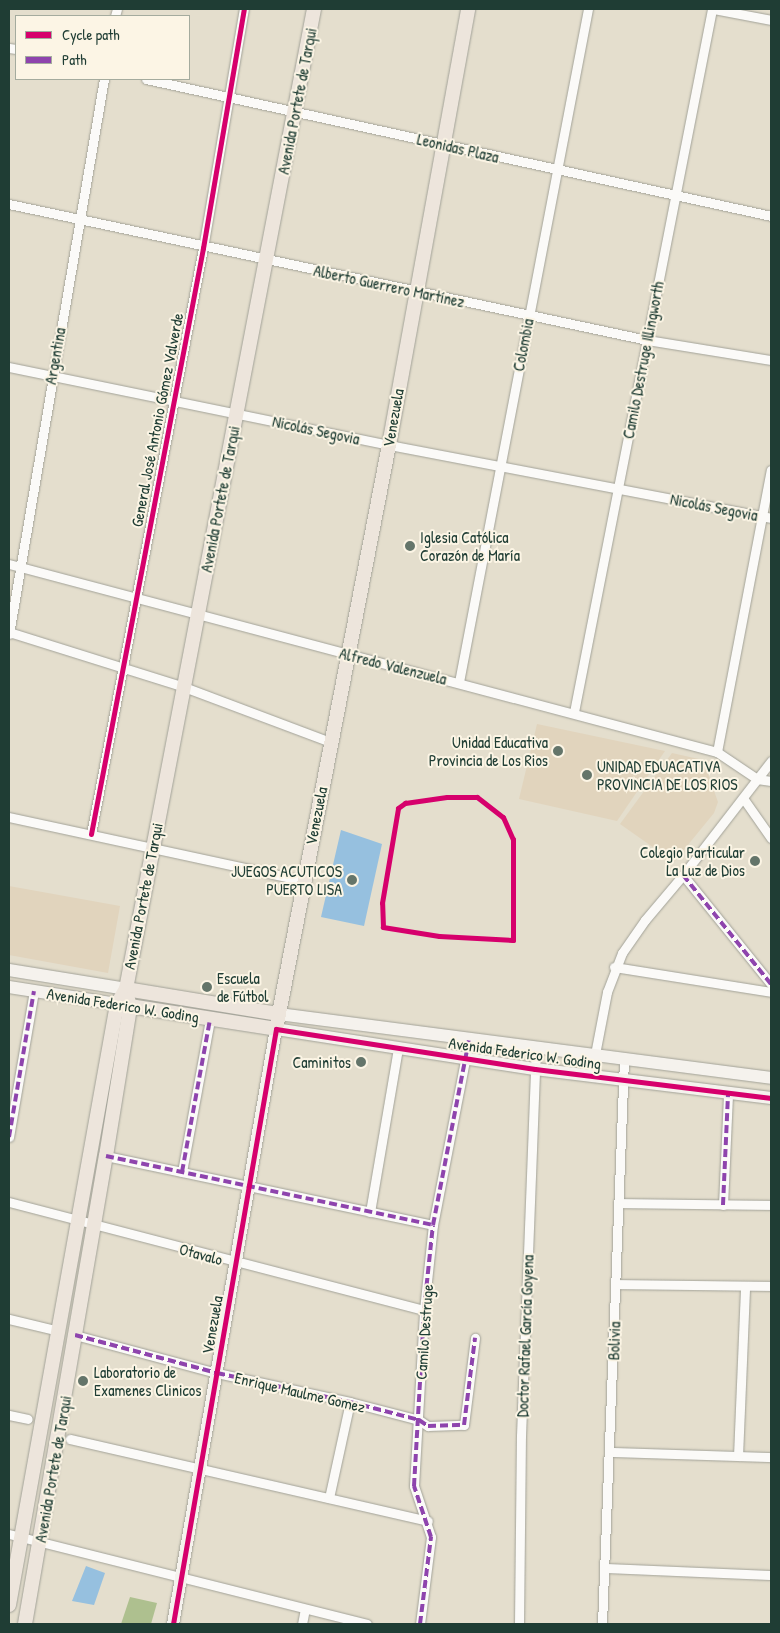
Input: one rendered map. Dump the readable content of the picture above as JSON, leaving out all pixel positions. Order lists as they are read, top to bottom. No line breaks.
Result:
{"streets":{"main road":["Avenida Portete de Tarqui","Venezuela","Avenida Federico W. Goding"],"street":["Leonidas Plaza","Alberto Guerrero Martínez","Colombia","Argentina","Camilo Destruge Illingworth","General José Antonio Gómez Valverde","Nicolás Segovia","Alfredo Valenzuela","Otavalo","Camilo Destruge","Doctor Rafael García Goyena","Bolivia","Enrique Maulme Gomez"]},"crossings":[["Avenida Portete de Tarqui","Leonidas Plaza"],["Avenida Portete de Tarqui","Alberto Guerrero Martínez"],["Avenida Portete de Tarqui","Nicolás Segovia"],["Avenida Portete de Tarqui","Alfredo Valenzuela"],["Avenida Portete de Tarqui","Avenida Federico W. Goding"],["Avenida Portete de Tarqui","Otavalo"],["Avenida Portete de Tarqui","Enrique Maulme Gomez"],["Leonidas Plaza","Colombia"],["Leonidas Plaza","Camilo Destruge Illingworth"],["Leonidas Plaza","Venezuela"],["Leonidas Plaza","General José Antonio Gómez Valverde"],["Alberto Guerrero Martínez","Colombia"],["Alberto Guerrero Martínez","Argentina"],["Alberto Guerrero Martínez","Camilo Destruge Illingworth"],["Alberto Guerrero Martínez","Venezuela"],["Alberto Guerrero Martínez","General José Antonio Gómez Valverde"],["Colombia","Nicolás Segovia"],["Colombia","Alfredo Valenzuela"],["Argentina","Nicolás Segovia"],["Argentina","Alfredo Valenzuela"],["Camilo Destruge Illingworth","Nicolás Segovia"],["Camilo Destruge Illingworth","Alfredo Valenzuela"],["Venezuela","Nicolás Segovia"],["Venezuela","Alfredo Valenzuela"],["Venezuela","Avenida Federico W. Goding"],["Venezuela","Otavalo"],["Venezuela","Enrique Maulme Gomez"],["General José Antonio Gómez Valverde","Nicolás Segovia"],["General José Antonio Gómez Valverde","Alfredo Valenzuela"],["Avenida Federico W. Goding","Camilo Destruge"],["Avenida Federico W. Goding","Doctor Rafael García Goyena"],["Avenida Federico W. Goding","Bolivia"],["Otavalo","Camilo Destruge"],["Camilo Destruge","Enrique Maulme Gomez"]],"places":["Iglesia Católica Corazón de María","Unidad Educativa Provincia de Los Rios","UNIDAD EDUACATIVA PROVINCIA DE LOS RIOS","Colegio Particular La Luz de Dios","JUEGOS ACUTICOS PUERTO LISA","Escuela de Fútbol","Caminitos","Laboratorio de Examenes Clinicos"],"legend":["Cycle path","Path"]}
